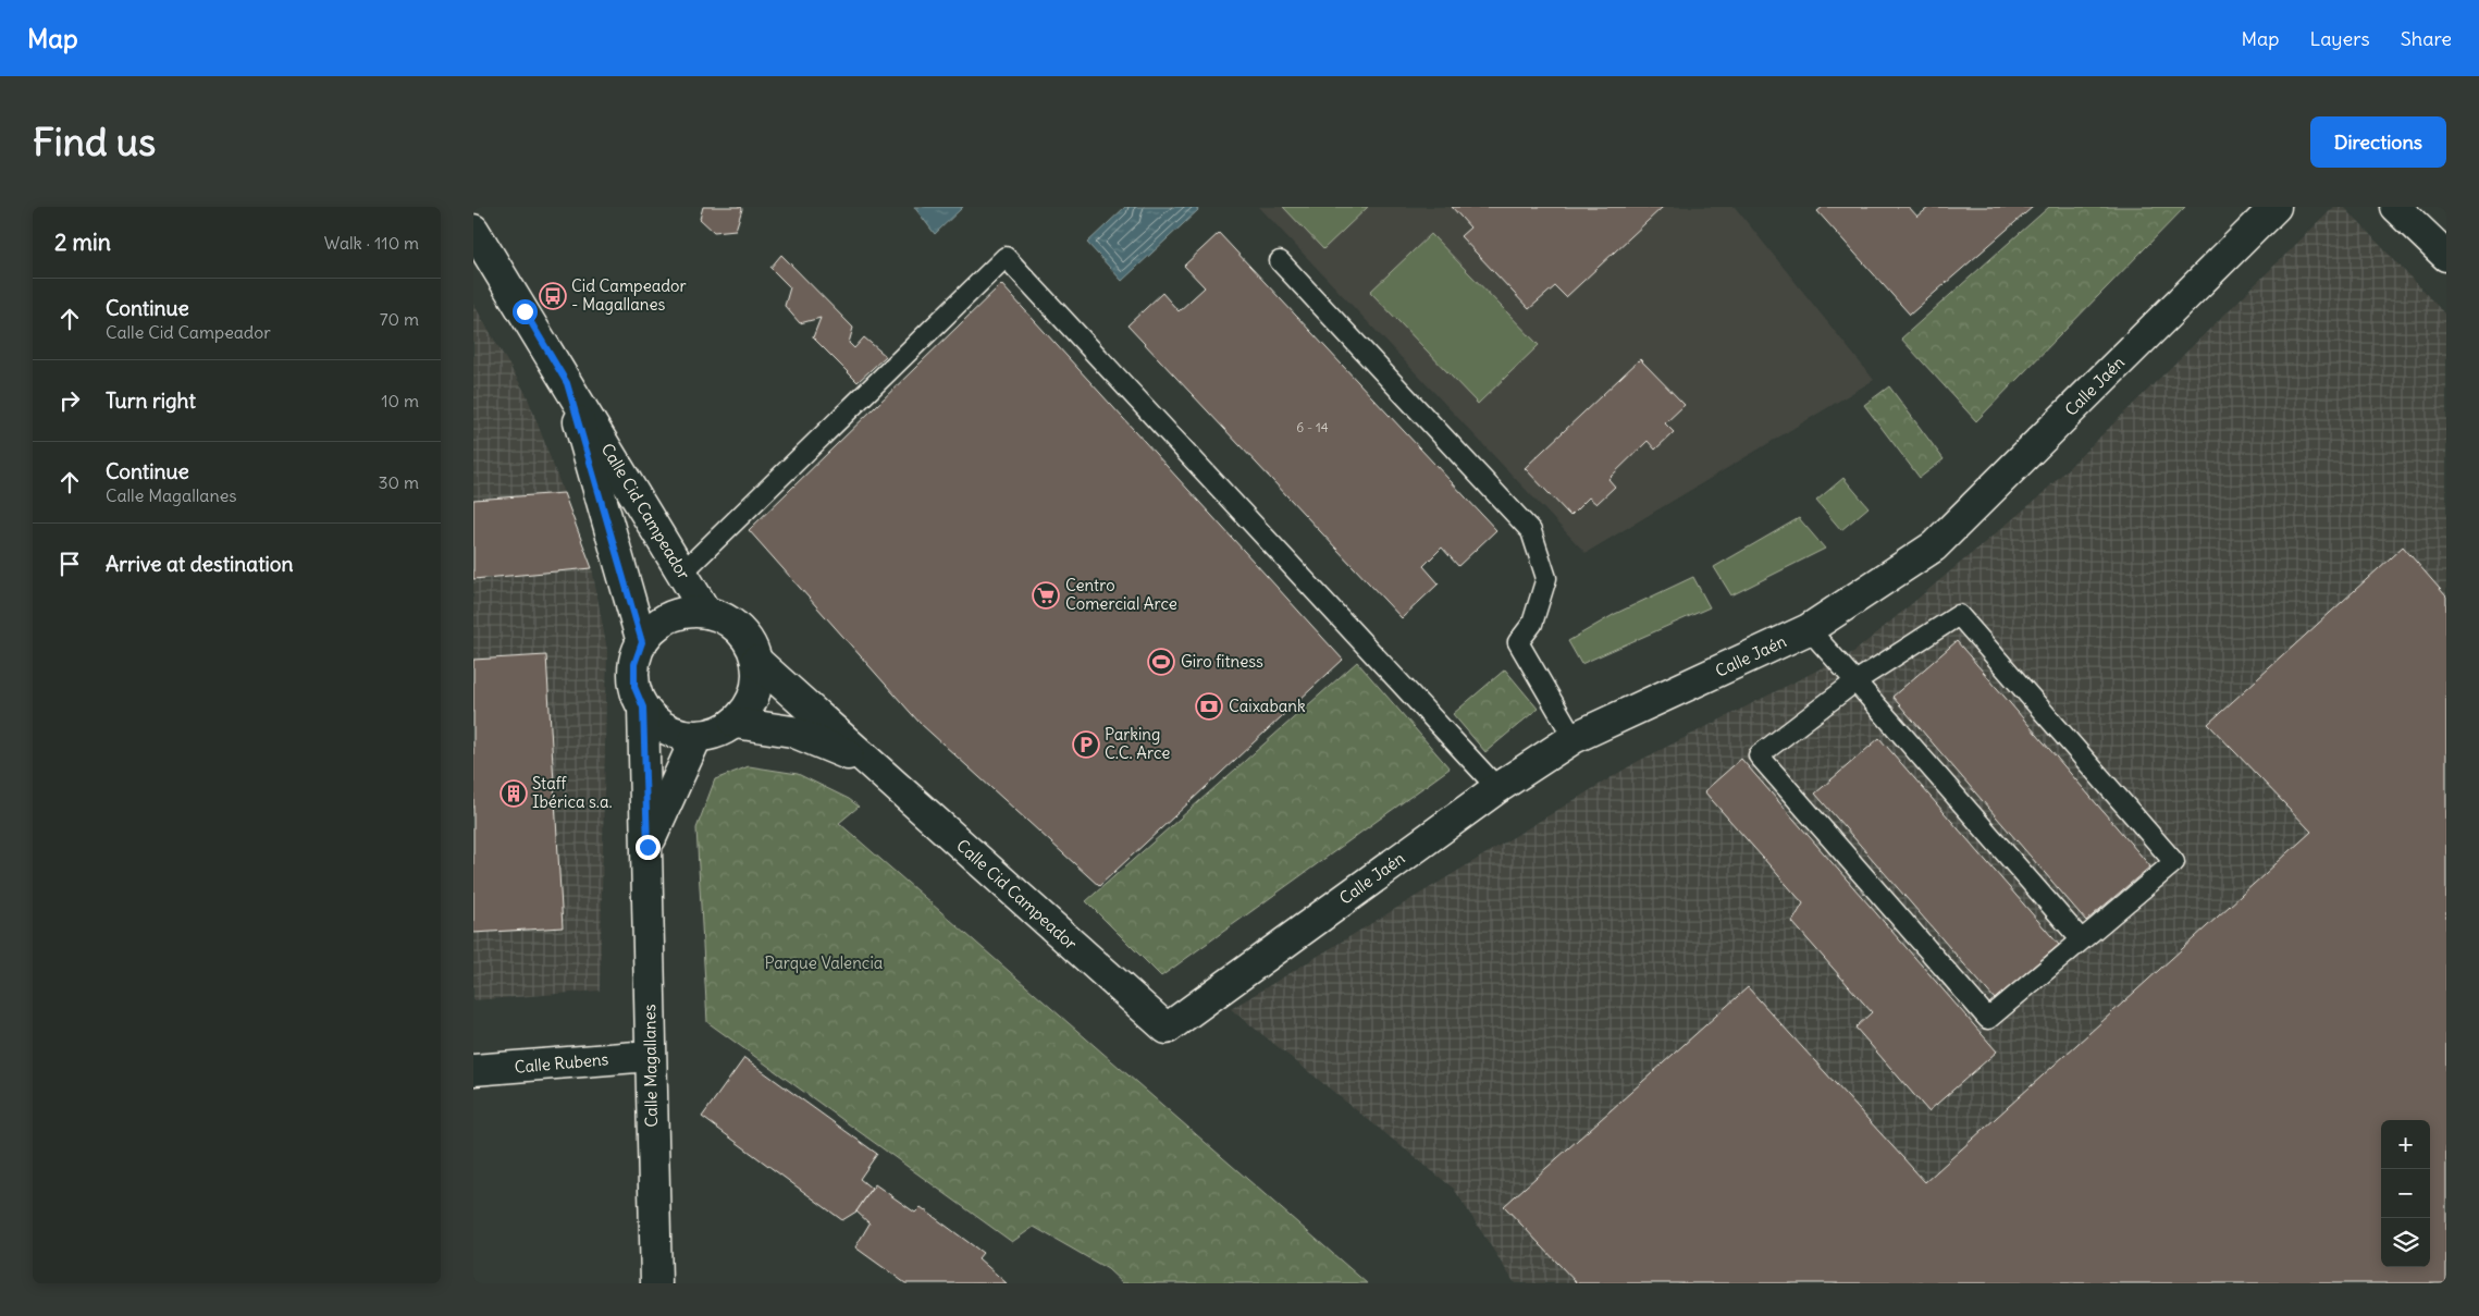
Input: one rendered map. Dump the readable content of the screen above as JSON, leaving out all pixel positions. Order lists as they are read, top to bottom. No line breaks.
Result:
{"streets":{"street":["Calle Jaén","Calle Cid Campeador","Calle Rubens","Calle Magallanes"]},"crossings":[["Calle Jaén","Calle Cid Campeador"],["Calle Cid Campeador","Calle Magallanes"],["Calle Rubens","Calle Magallanes"]],"parks":["Parque Valencia"],"places":{"bus stop":["Cid Campeador - Magallanes"],"supermarket":["Centro Comercial Arce"],"sports":["Giro fitness"],"bank":["Caixabank"],"parking":["Parking C.C. Arce"],"building":["Staff Ibérica s.a."]},"house_numbers":["6 - 14"],"page":{"header":"Map","nav":["Map","Layers","Share"],"buttons":"Directions","title":"Find us","heading":["2 min","Walk · 110 m"],"list":[["Continue","Calle Cid Campeador","70 m"],["Turn right","10 m"],["Continue","Calle Magallanes","30 m"],"Arrive at destination"],"map_buttons":["+","−"]}}
